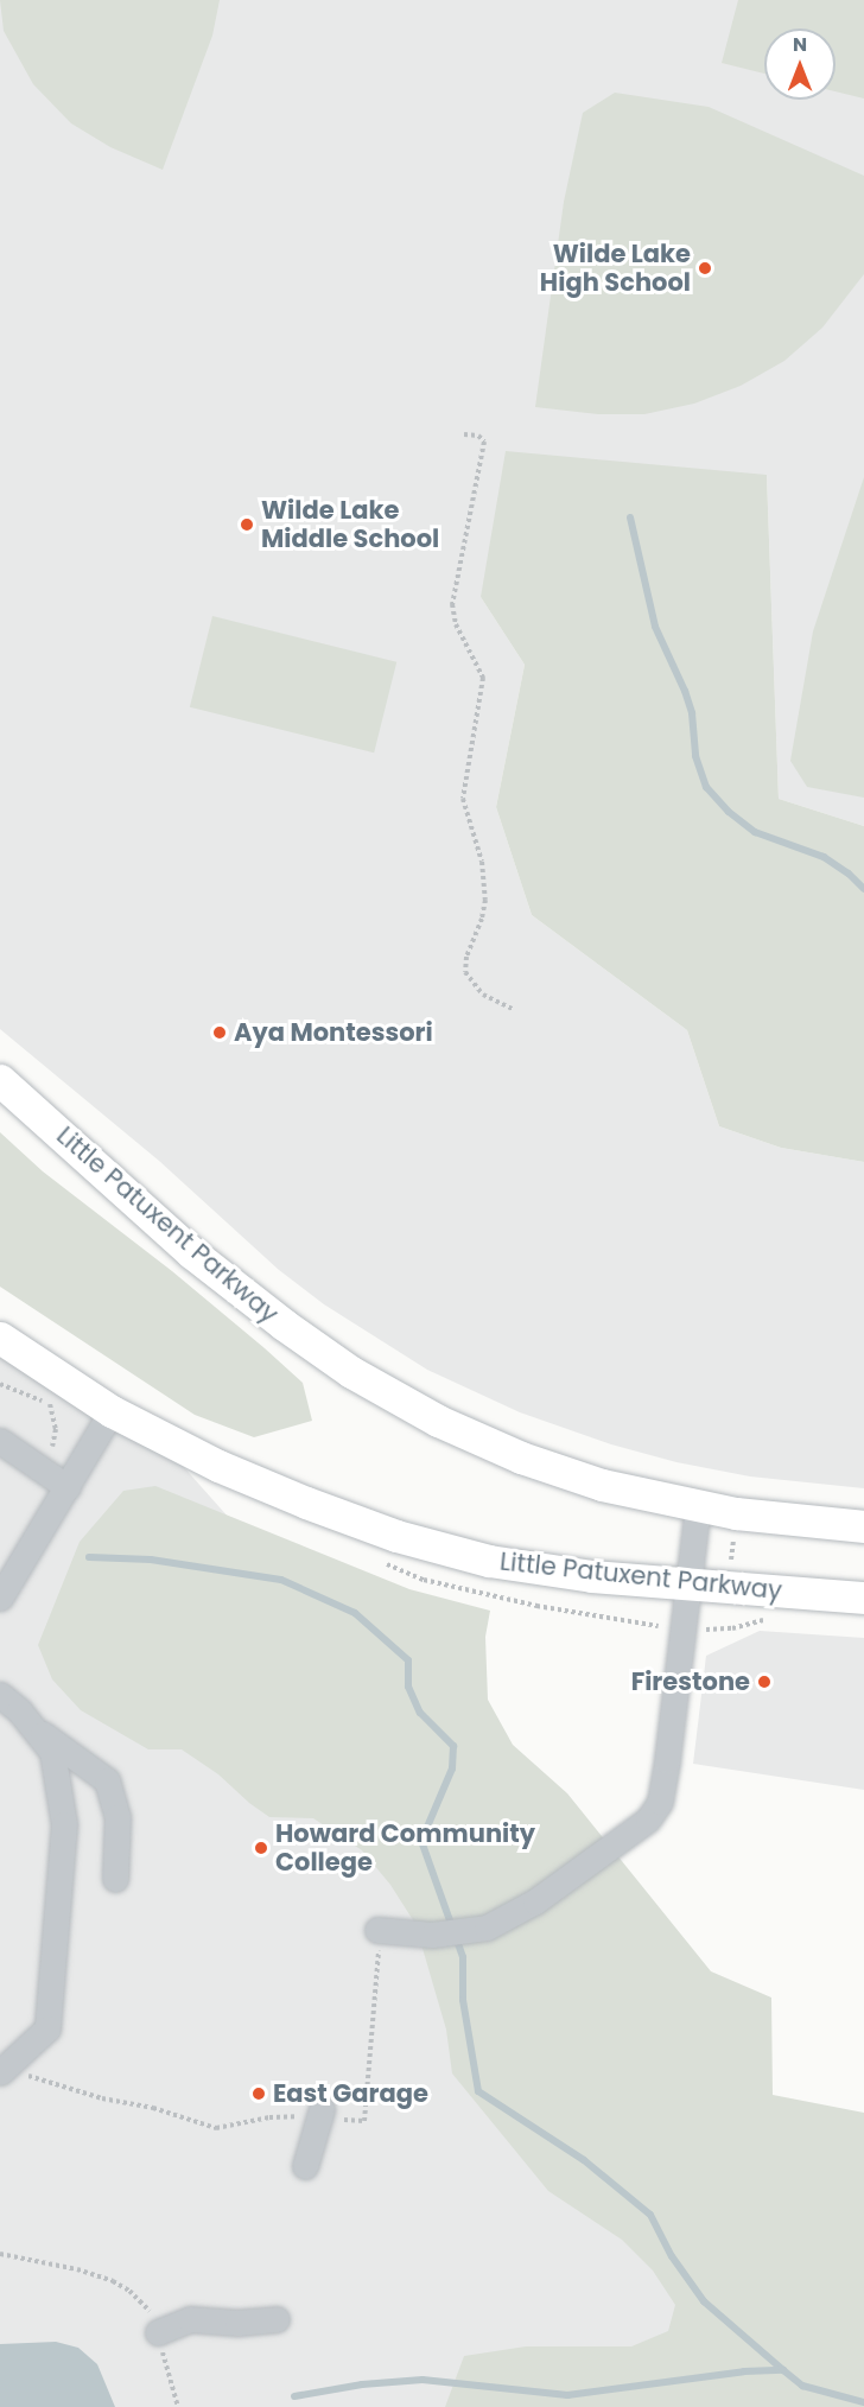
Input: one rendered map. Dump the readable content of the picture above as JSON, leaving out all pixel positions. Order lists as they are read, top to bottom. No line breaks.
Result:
{"streets":{"main road":["Little Patuxent Parkway"]},"places":["Wilde Lake High School","Wilde Lake Middle School","Aya Montessori","Firestone","Howard Community College","East Garage"],"north":"top"}
